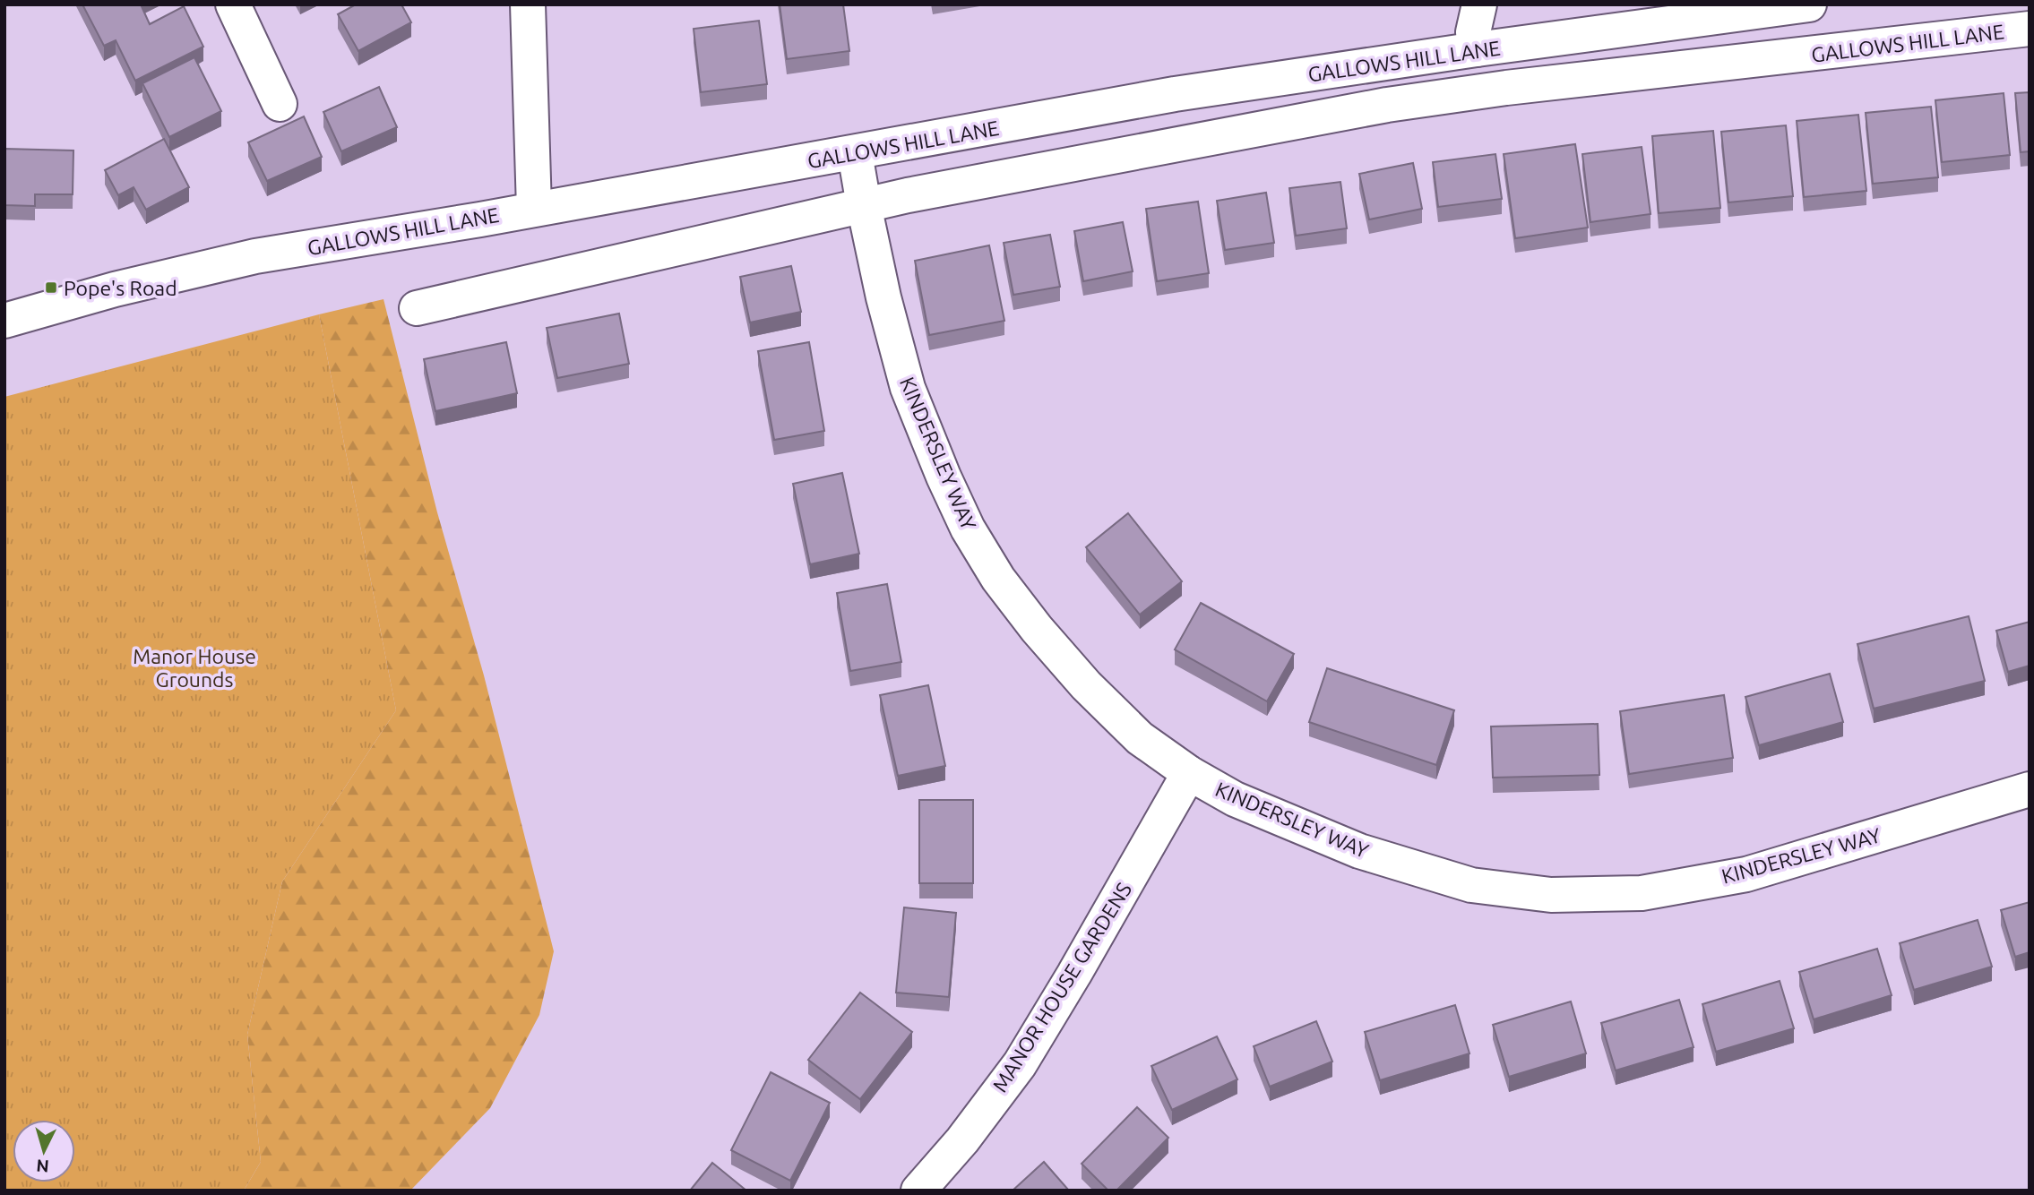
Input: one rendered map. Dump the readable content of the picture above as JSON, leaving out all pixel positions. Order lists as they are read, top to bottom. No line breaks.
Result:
{"streets":{"street":["GALLOWS HILL LANE","KINDERSLEY WAY","MANOR HOUSE GARDENS"]},"crossings":[["GALLOWS HILL LANE","KINDERSLEY WAY"],["KINDERSLEY WAY","MANOR HOUSE GARDENS"]],"parks":["Manor House Grounds"],"places":{"transit":["Pope's Road"]},"north":"bottom"}
